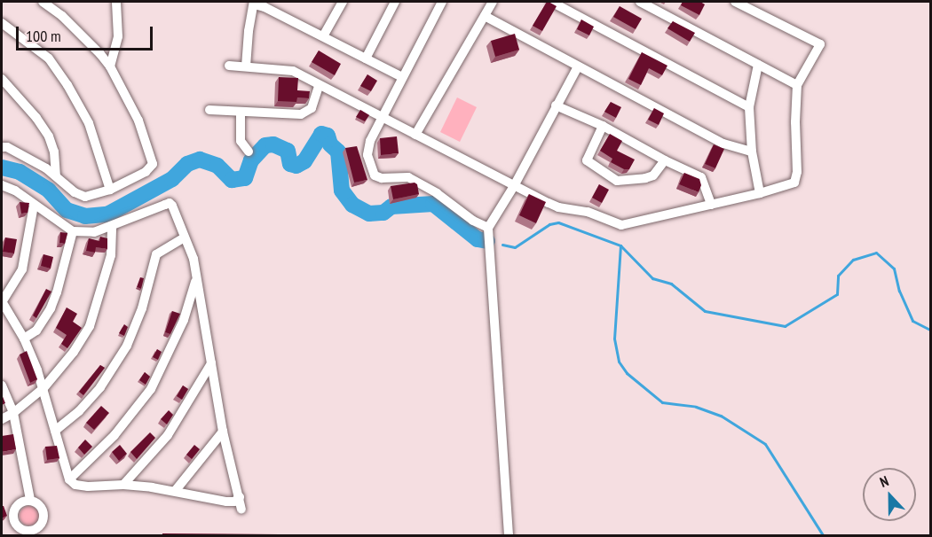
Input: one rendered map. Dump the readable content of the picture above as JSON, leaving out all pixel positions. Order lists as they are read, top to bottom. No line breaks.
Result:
{"scale_bar":"100 m","north":"top"}
